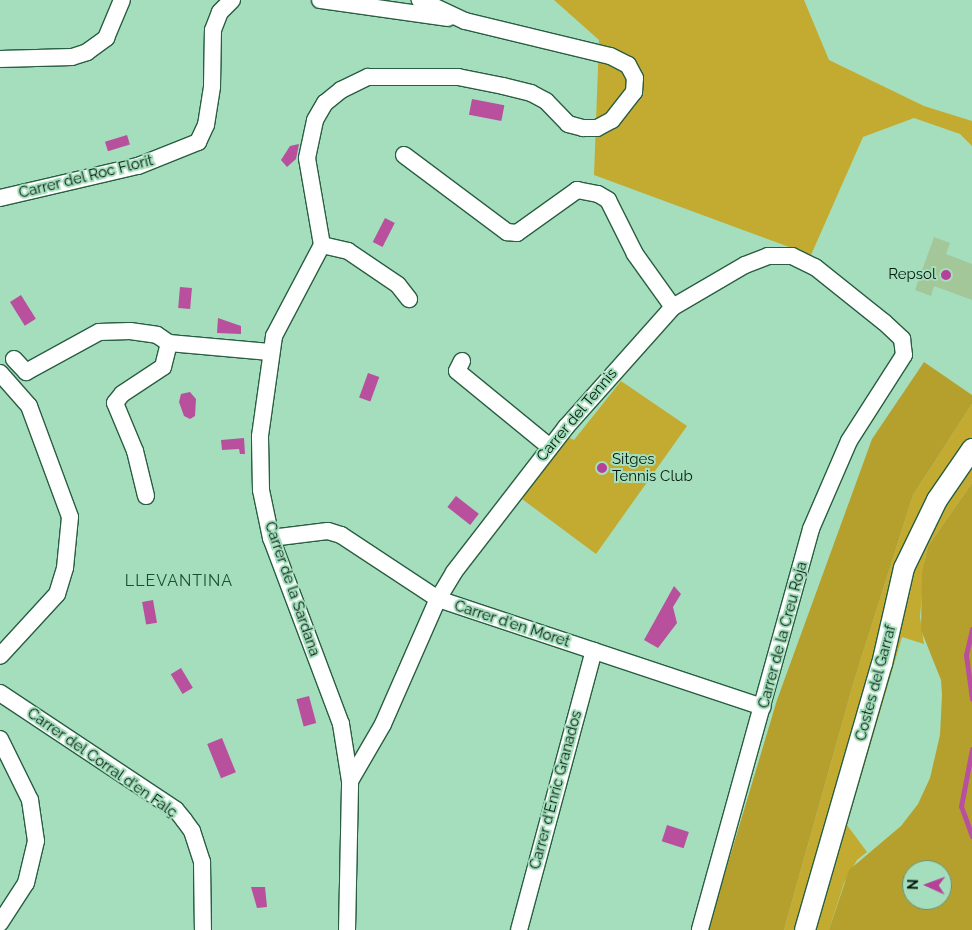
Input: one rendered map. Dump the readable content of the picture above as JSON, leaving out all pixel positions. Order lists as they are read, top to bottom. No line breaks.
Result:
{"streets":{"main road":["Costes del Garraf"],"street":["Carrer del Roc Florit","Carrer del Tennis","Carrer de la Sardana","Carrer d'en Moret","Carrer de la Creu Roja","Carrer del Corral d'en Falç","Carrer d'Enric Granados"]},"crossings":[["Carrer del Tennis","Carrer de la Sardana"],["Carrer del Tennis","Carrer d'en Moret"],["Carrer del Tennis","Carrer de la Creu Roja"],["Carrer de la Sardana","Carrer d'en Moret"],["Carrer d'en Moret","Carrer de la Creu Roja"],["Carrer d'en Moret","Carrer d'Enric Granados"]],"districts":["LLEVANTINA"],"places":["Repsol","Sitges Tennis Club"],"north":"left"}
